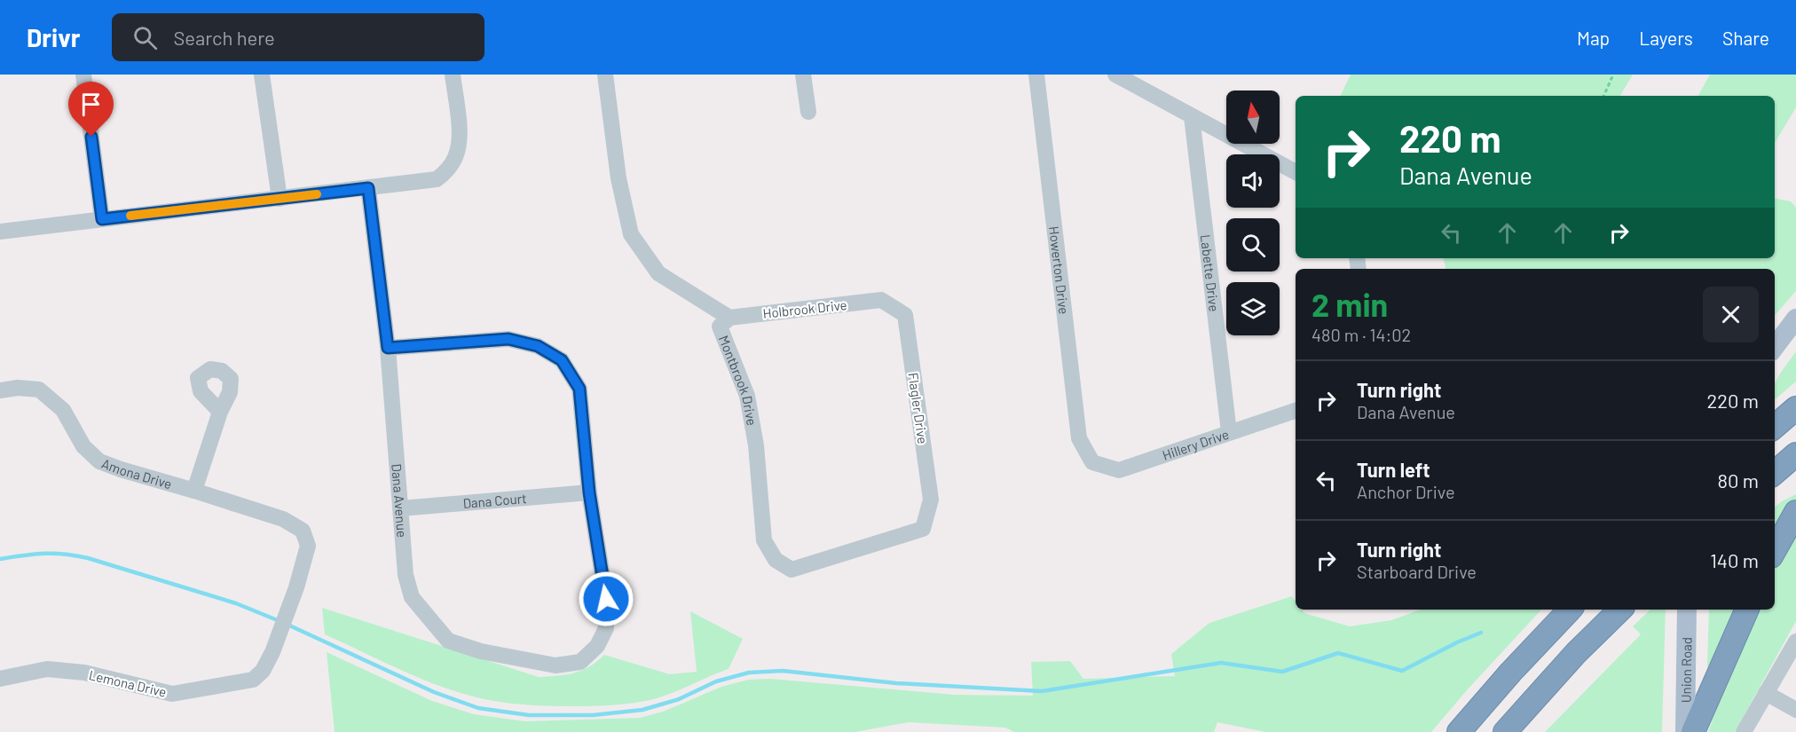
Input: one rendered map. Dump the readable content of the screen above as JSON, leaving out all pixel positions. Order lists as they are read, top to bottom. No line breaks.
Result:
{"streets":{"main road":["Union Road"],"street":["Howerton Drive","Labette Drive","Holbrook Drive","Montbrook Drive","Flagler Drive","Hillery Drive","Amona Drive","Dana Avenue","Dana Court","Lemona Drive"]},"crossings":[["Howerton Drive","Hillery Drive"],["Labette Drive","Hillery Drive"],["Holbrook Drive","Montbrook Drive"],["Holbrook Drive","Flagler Drive"],["Montbrook Drive","Flagler Drive"],["Amona Drive","Lemona Drive"],["Dana Avenue","Dana Court"]],"north":"top","page":{"header":"Drivr","search":"Search here","nav":["Map","Layers","Share"],"turn":["220 m","Dana Avenue"],"heading":["2 min","480 m · 14:02"],"list":[{"name":"Turn right","note":"Dana Avenue","value":"220 m"},{"name":"Turn left","note":"Anchor Drive","value":"80 m"},{"name":"Turn right","note":"Starboard Drive","value":"140 m"}]}}
